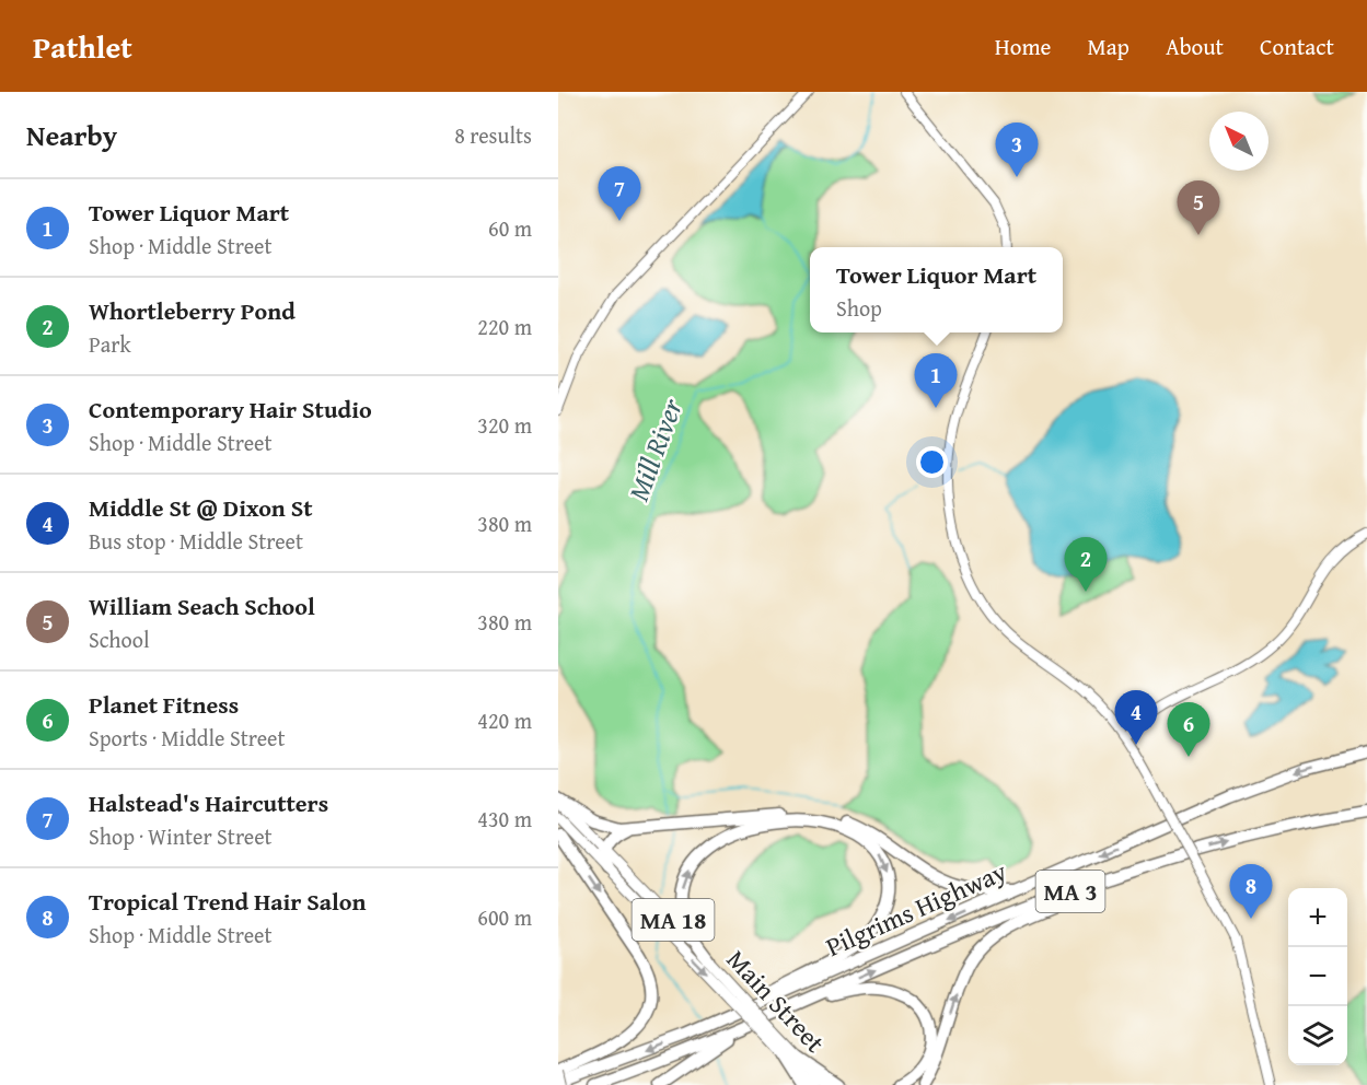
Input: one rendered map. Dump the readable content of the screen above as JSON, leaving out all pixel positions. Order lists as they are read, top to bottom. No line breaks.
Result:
{"streets":{"highway":["MA 3","Pilgrims Highway"],"main road":["MA 18","Main Street"]},"water":["Mill River"],"north":"top left","page":{"header":"Pathlet","nav":["Home","Map","About","Contact"],"heading":["Nearby","8 results"],"pins":["3","7","5","1","2","4","6","8"],"list":[{"mark":"1","name":"Tower Liquor Mart","note":"Shop · Middle Street","value":"60 m"},{"mark":"2","name":"Whortleberry Pond","note":"Park","value":"220 m"},{"mark":"3","name":"Contemporary Hair Studio","note":"Shop · Middle Street","value":"320 m"},{"mark":"4","name":"Middle St @ Dixon St","note":"Bus stop · Middle Street","value":"380 m"},{"mark":"5","name":"William Seach School","note":"School","value":"380 m"},{"mark":"6","name":"Planet Fitness","note":"Sports · Middle Street","value":"420 m"},{"mark":"7","name":"Halstead's Haircutters","note":"Shop · Winter Street","value":"430 m"},{"mark":"8","name":"Tropical Trend Hair Salon","note":"Shop · Middle Street","value":"600 m"}],"popup":["Tower Liquor Mart","Shop"],"map_buttons":["+","−"]}}
